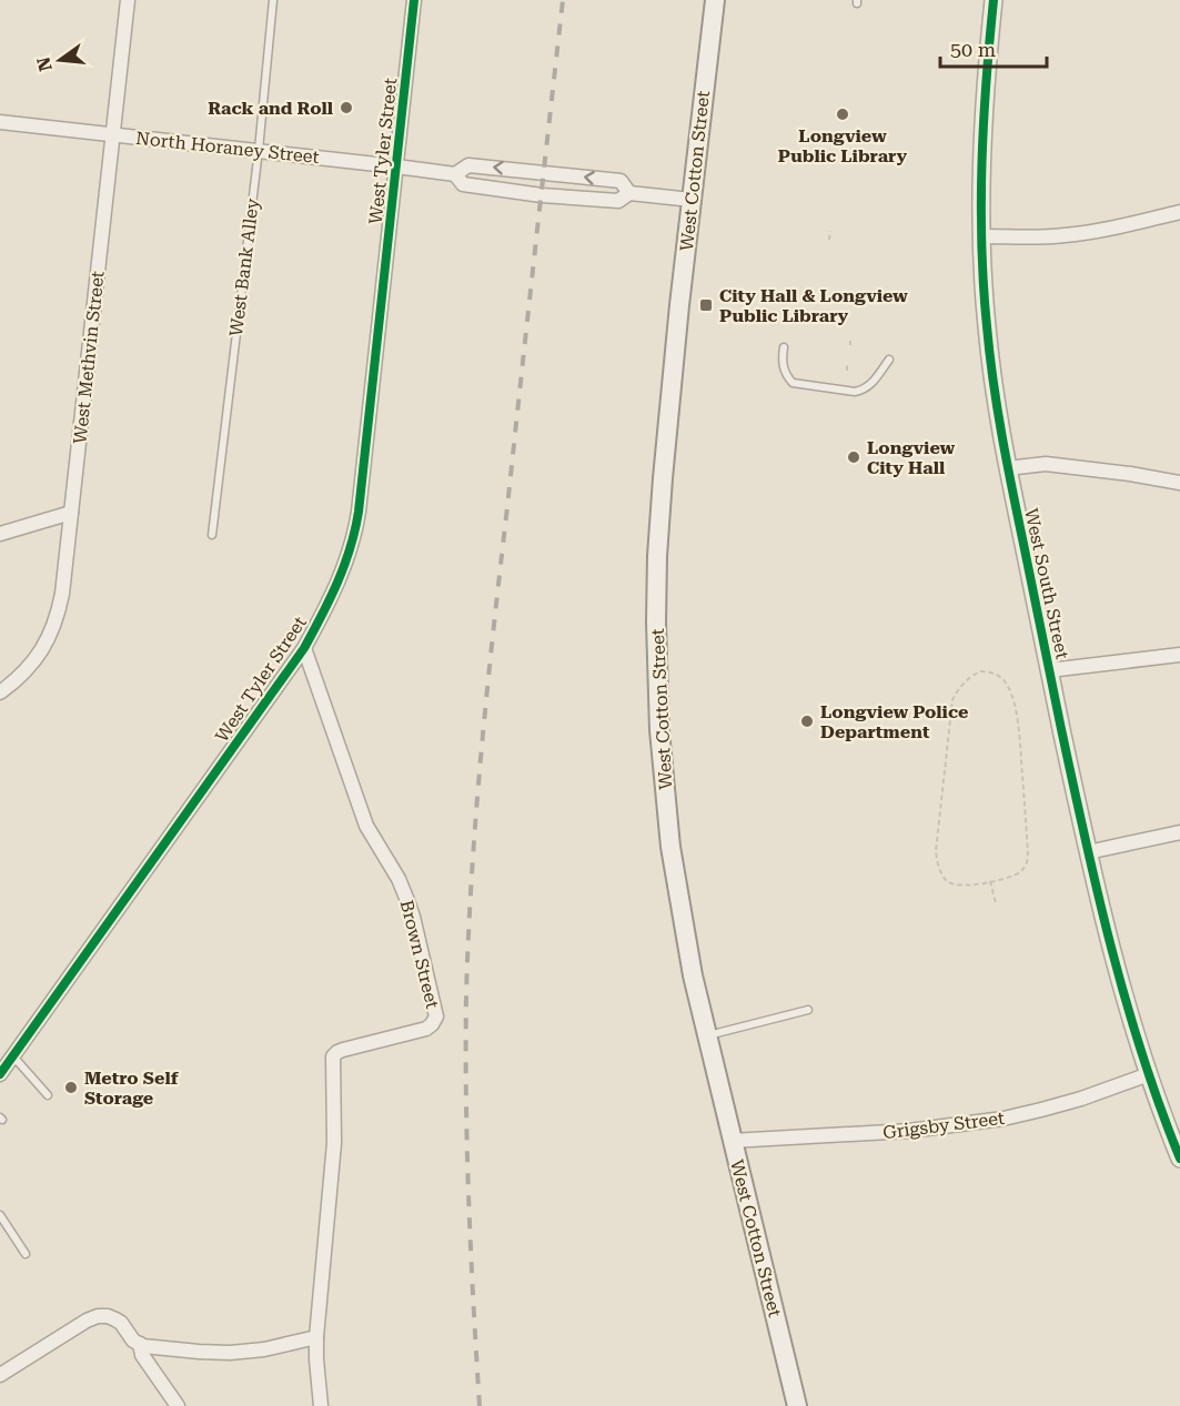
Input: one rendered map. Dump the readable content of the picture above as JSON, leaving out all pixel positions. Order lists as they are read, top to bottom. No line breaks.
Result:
{"streets":{"main road":["West Cotton Street"],"street":["North Horaney Street","West Tyler Street","West Methvin Street","West South Street","Brown Street","Grigsby Street"],"lane":["West Bank Alley"]},"crossings":[["North Horaney Street","West Tyler Street"],["North Horaney Street","West Bank Alley"],["North Horaney Street","West Methvin Street"],["West Tyler Street","Brown Street"],["West Cotton Street","Grigsby Street"],["West South Street","Grigsby Street"]],"places":{"other":["Rack and Roll","Longview Public Library","Longview City Hall","Longview Police Department","Metro Self Storage"],"transit":["City Hall & Longview Public Library"]},"scale_bar":"50 m","north":"left"}
